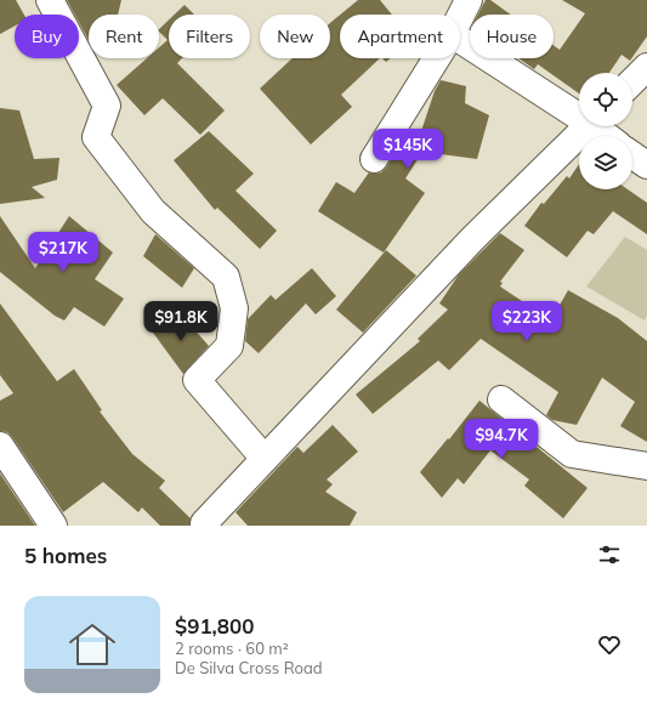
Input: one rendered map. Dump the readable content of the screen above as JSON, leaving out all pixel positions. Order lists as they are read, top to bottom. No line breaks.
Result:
{"page":{"chip":["Buy","Rent","Filters","New","Apartment","House"],"price":["$145K","$217K","$91.8K","$223K","$94.7K"],"heading":"5 homes","list":[{"name":"$91,800","note":"2 rooms · 60 m² · De Silva Cross Road"}]}}
